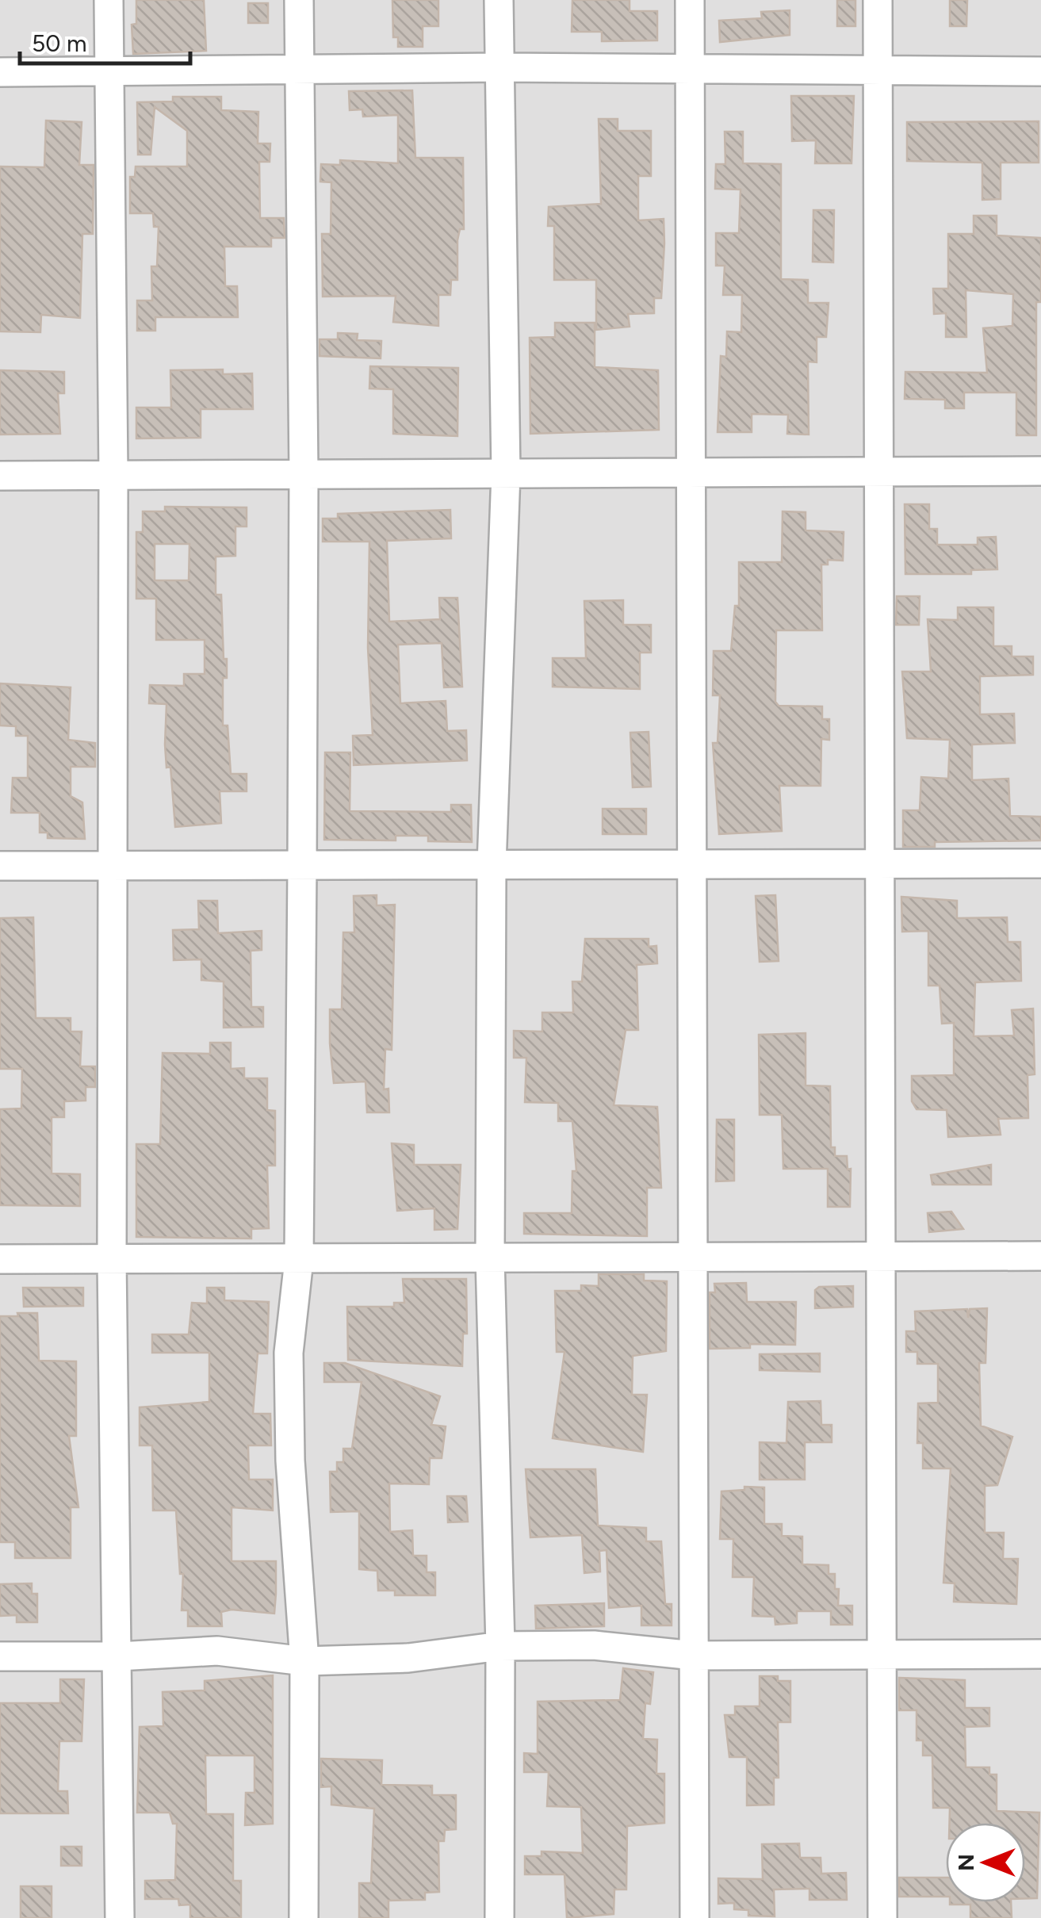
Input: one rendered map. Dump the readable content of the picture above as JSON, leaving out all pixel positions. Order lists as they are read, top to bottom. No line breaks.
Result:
{"scale_bar":"50 m","north":"left"}
